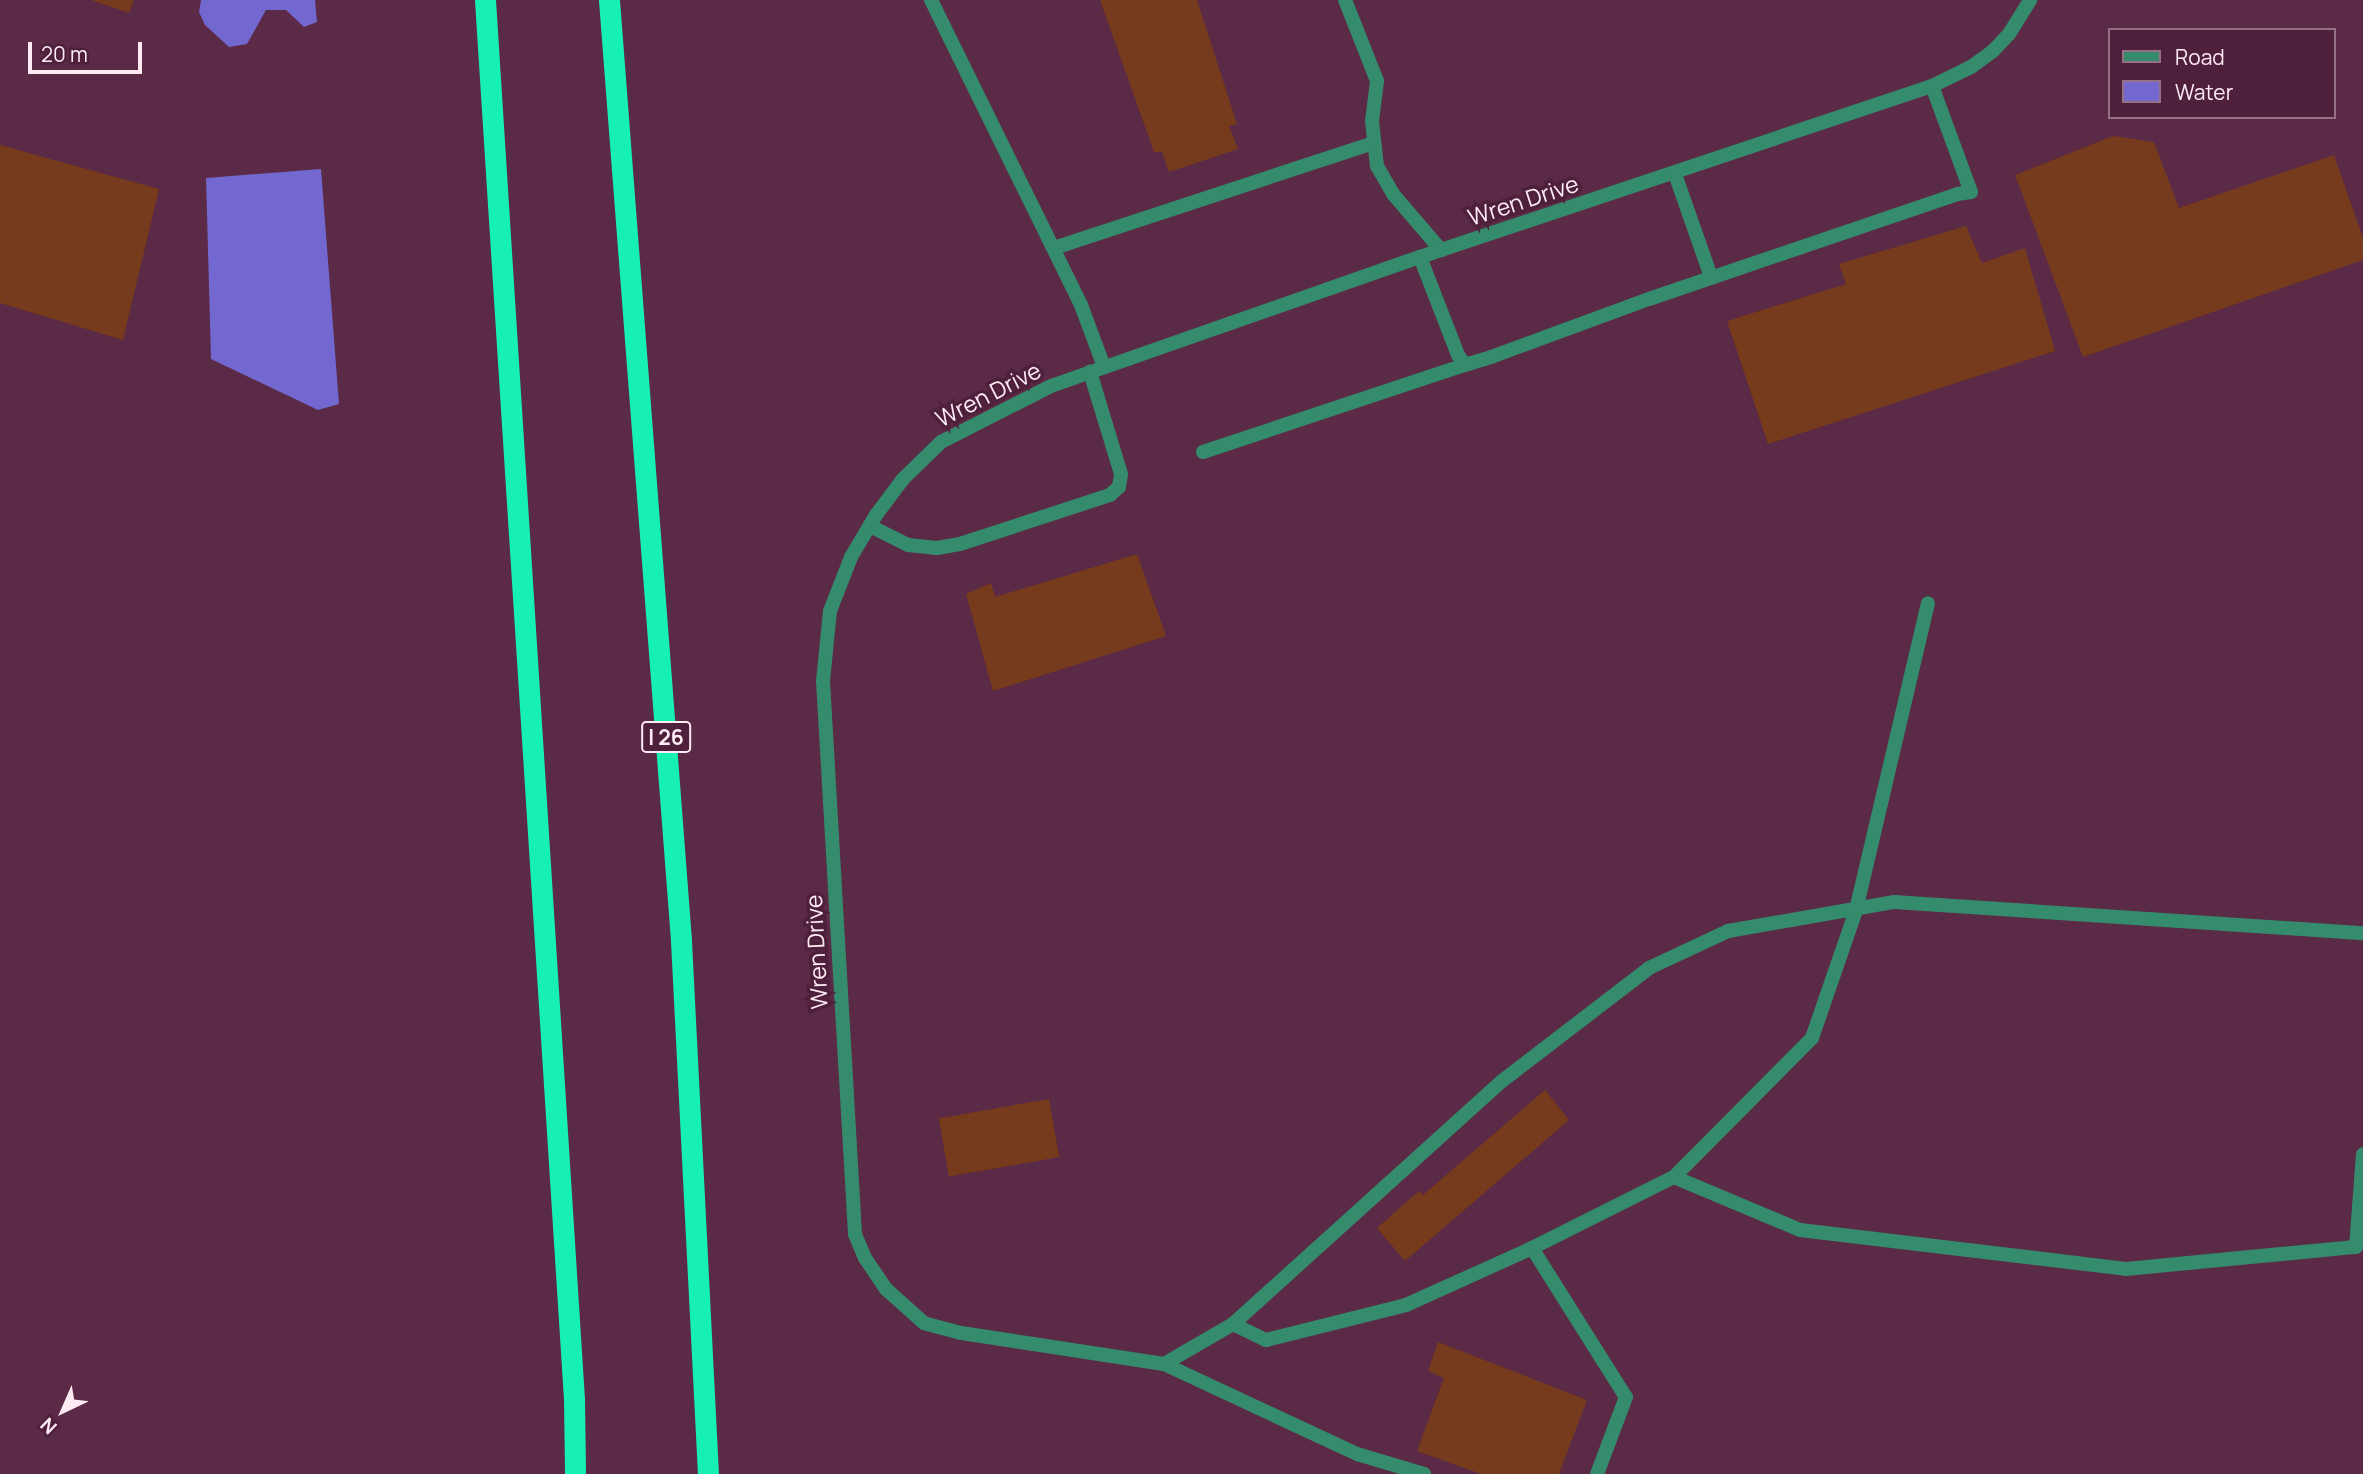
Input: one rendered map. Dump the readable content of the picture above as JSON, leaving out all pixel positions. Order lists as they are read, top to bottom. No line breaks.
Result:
{"streets":{"highway":["I 26"],"street":["Wren Drive"]},"legend":["Road","Water"],"scale_bar":"20 m","north":"bottom left"}
